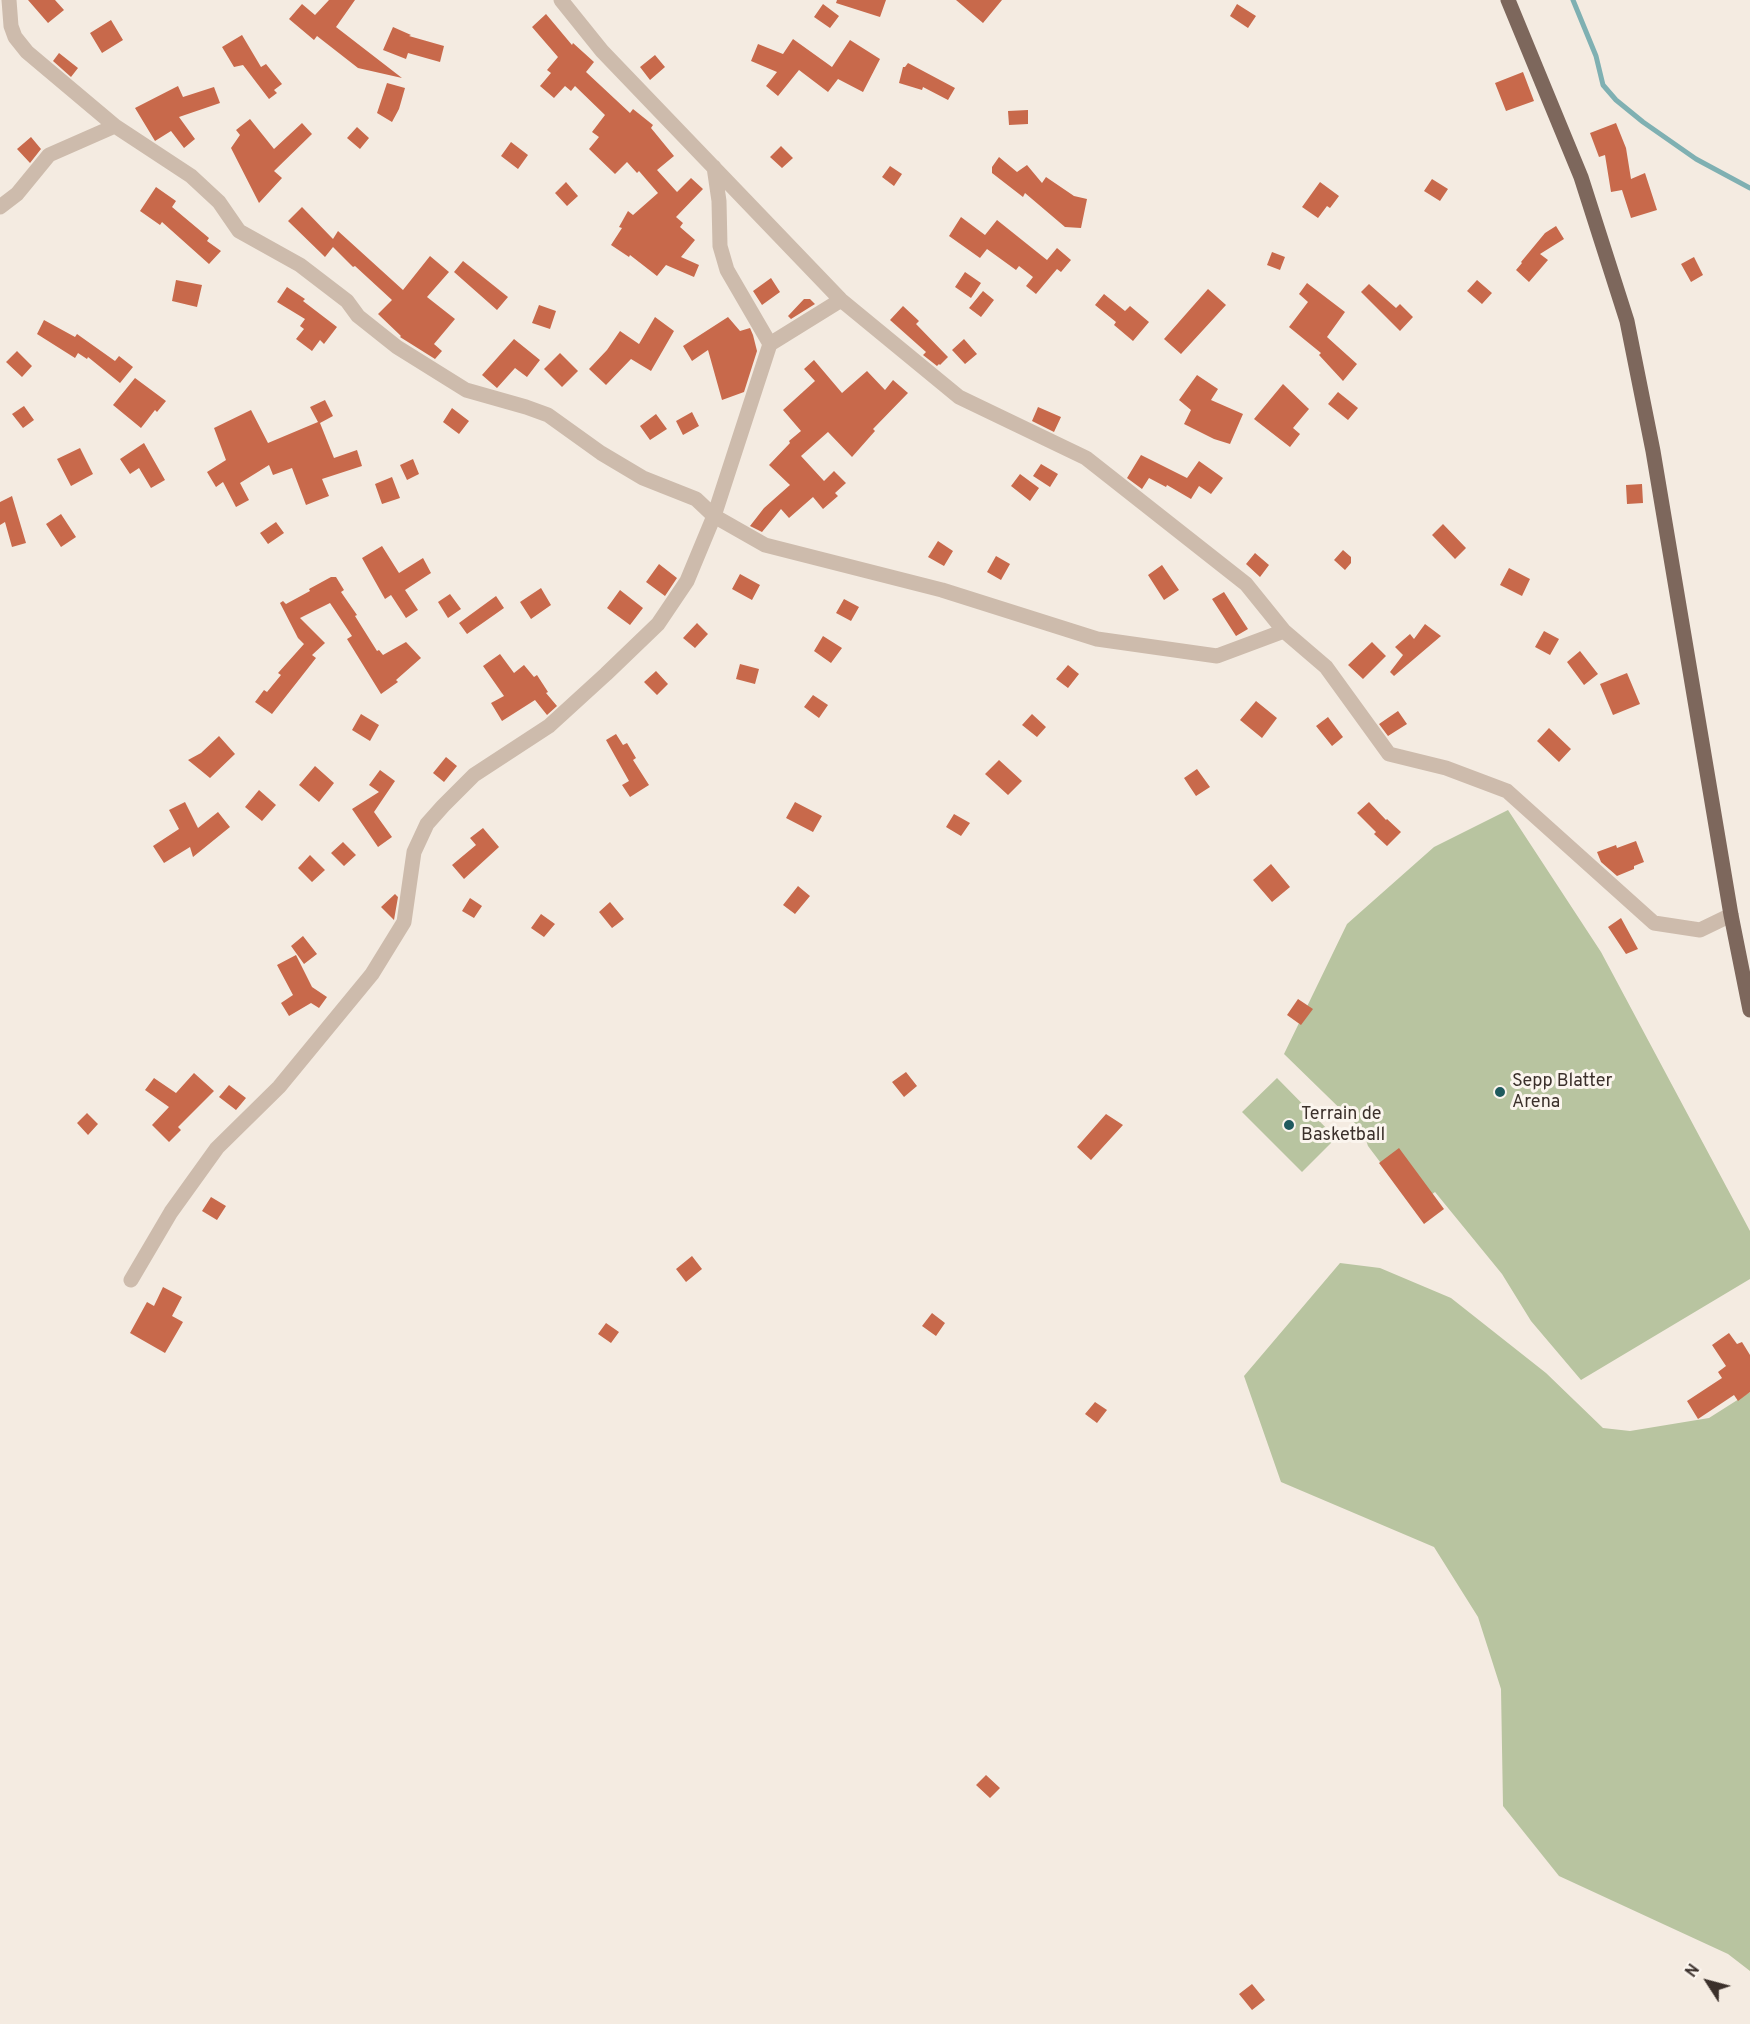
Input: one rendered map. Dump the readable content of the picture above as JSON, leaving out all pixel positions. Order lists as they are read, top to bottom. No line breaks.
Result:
{"places":["Sepp Blatter Arena","Terrain de Basketball"],"north":"top left"}
